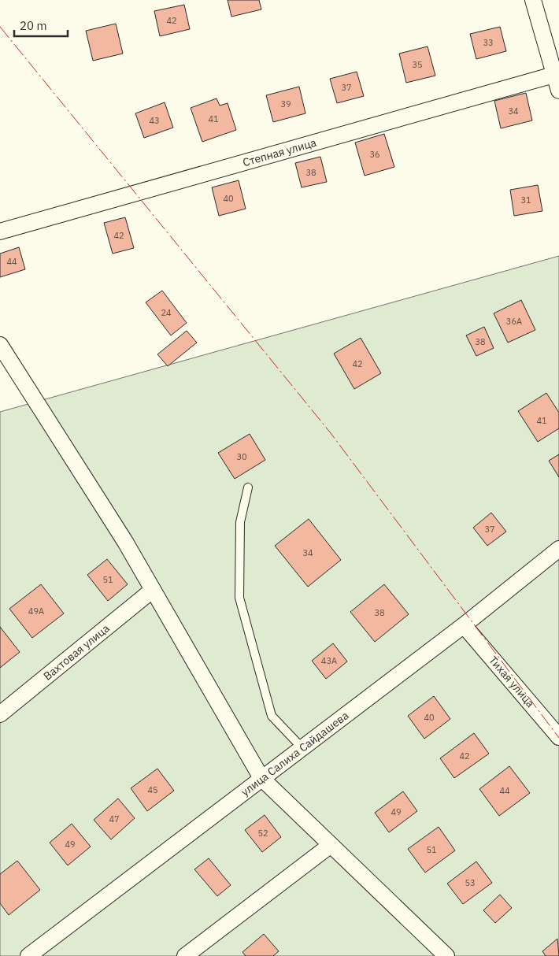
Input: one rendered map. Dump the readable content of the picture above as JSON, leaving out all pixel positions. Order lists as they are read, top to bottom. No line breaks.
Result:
{"streets":{"street":["Степная улица","Вахтовая улица","Тихая улица","улица Салиха Сайдашева"]},"crossings":[["Тихая улица","улица Салиха Сайдашева"]],"house_numbers":["42","33","35","37","39","34","41","43","36","38","40","31","42","44","24","36А","38","42","41","30","37","34","51","49А","38","43А","40","42","45","44","49","47","52","49","51","53"],"scale_bar":"20 m"}
